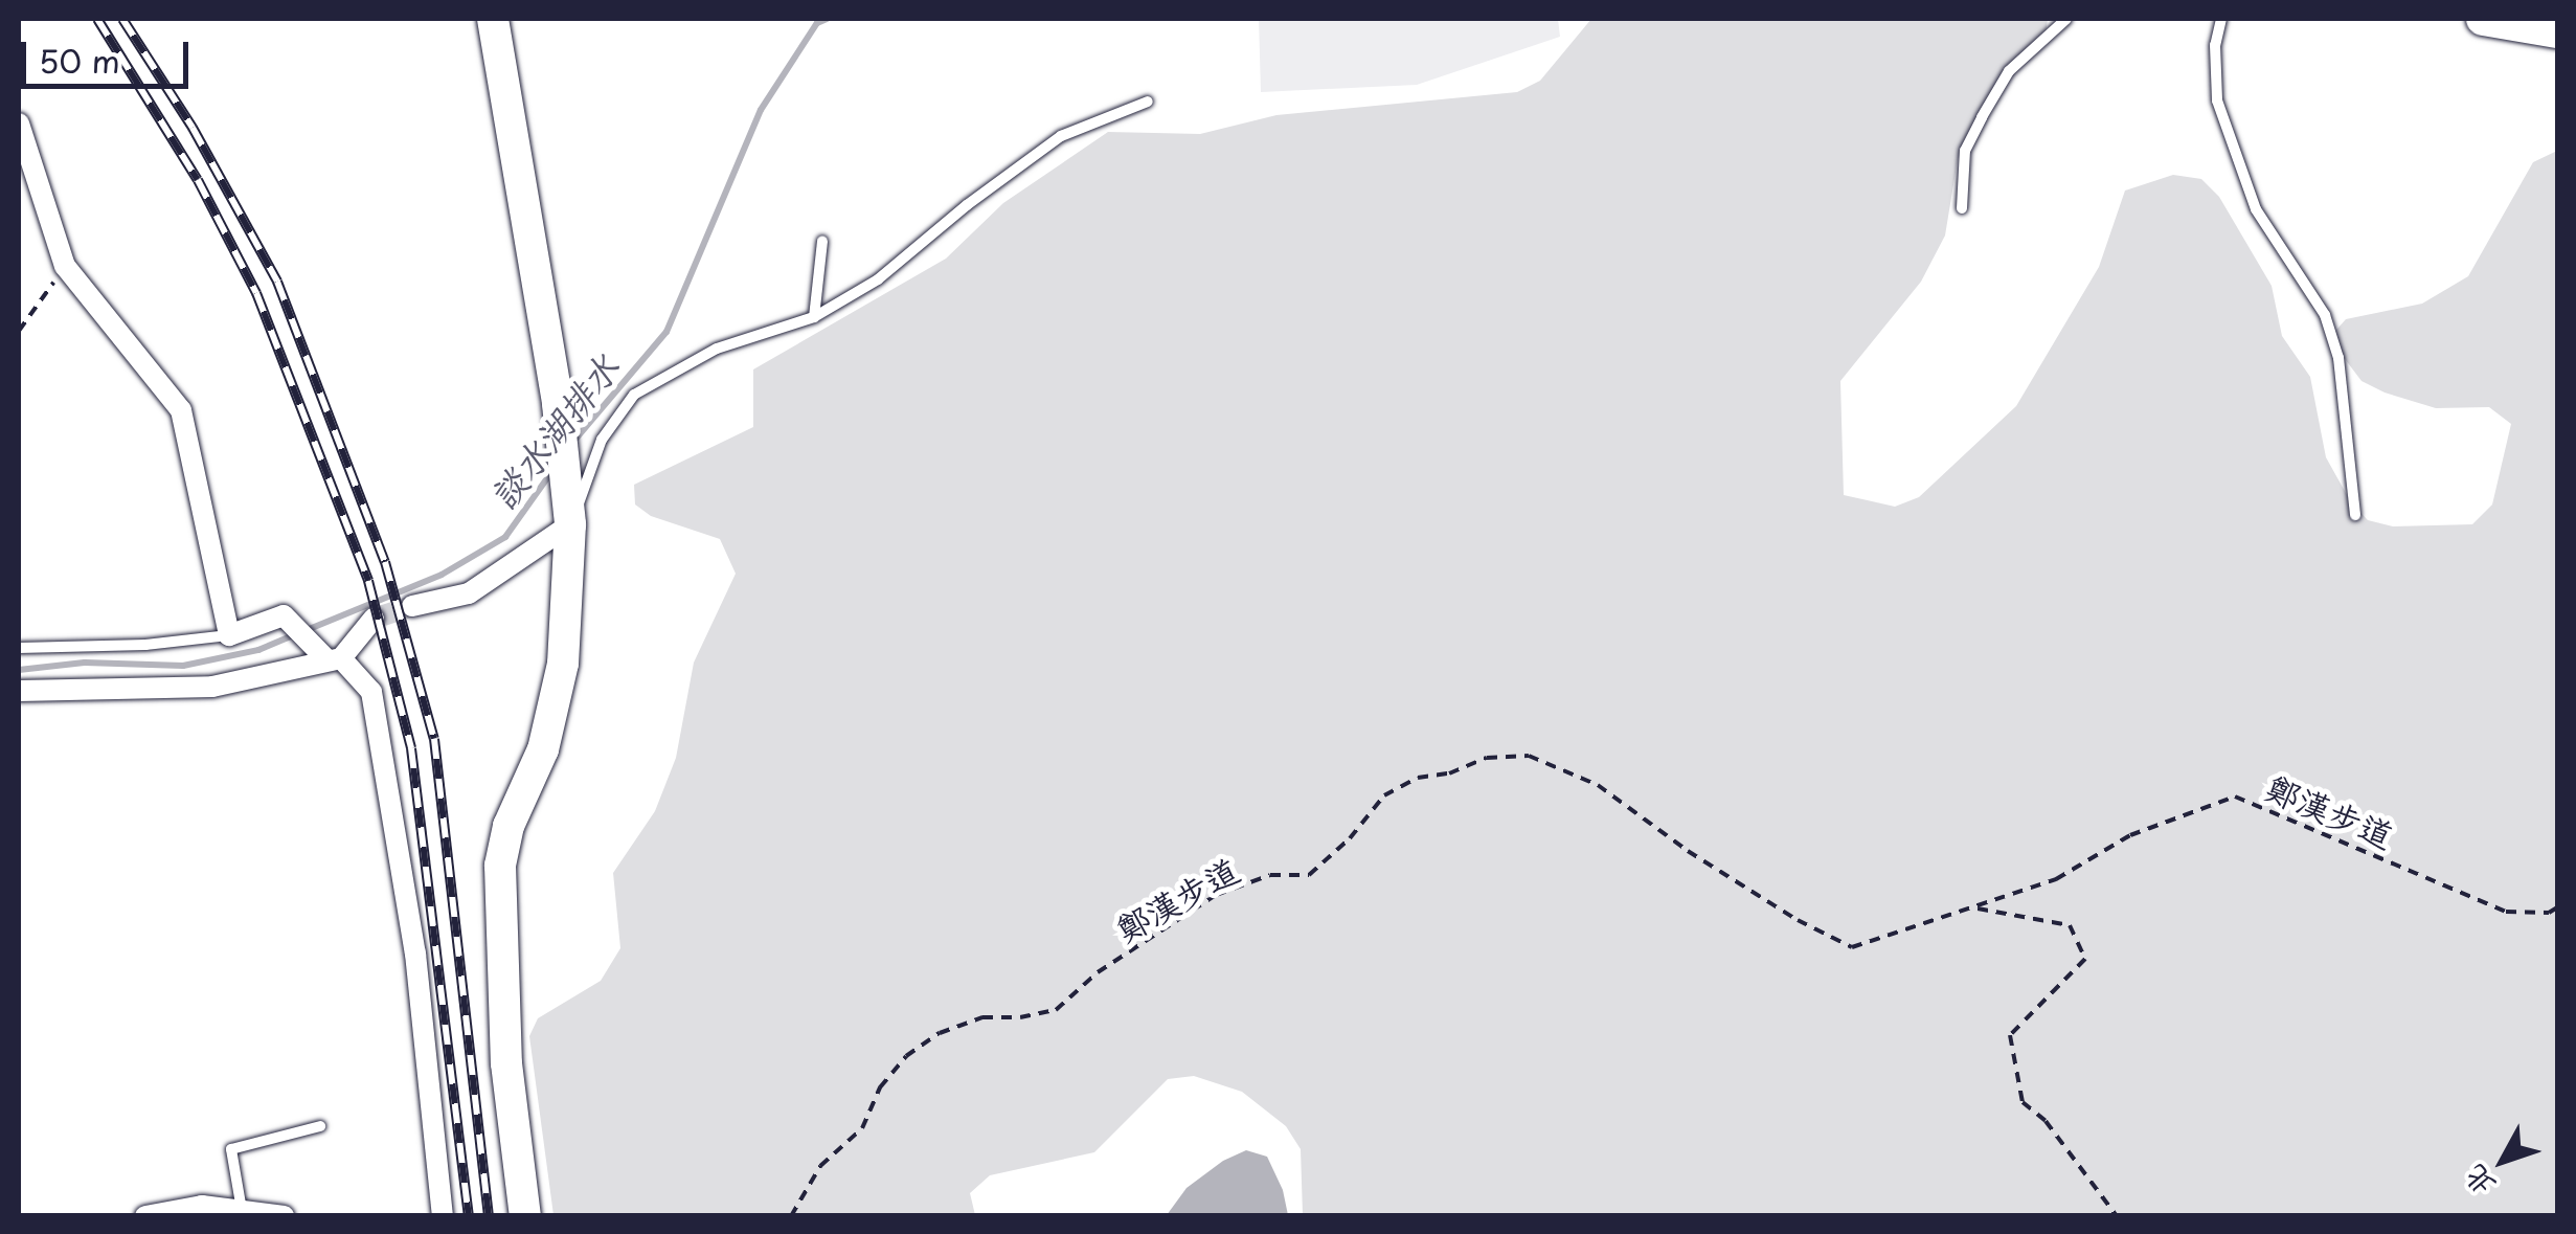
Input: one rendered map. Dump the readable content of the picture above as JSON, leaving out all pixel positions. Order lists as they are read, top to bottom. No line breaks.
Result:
{"streets":{"path":["鄭漢步道"]},"water":["談水湖排水"],"scale_bar":"50 m","north":"bottom left"}
